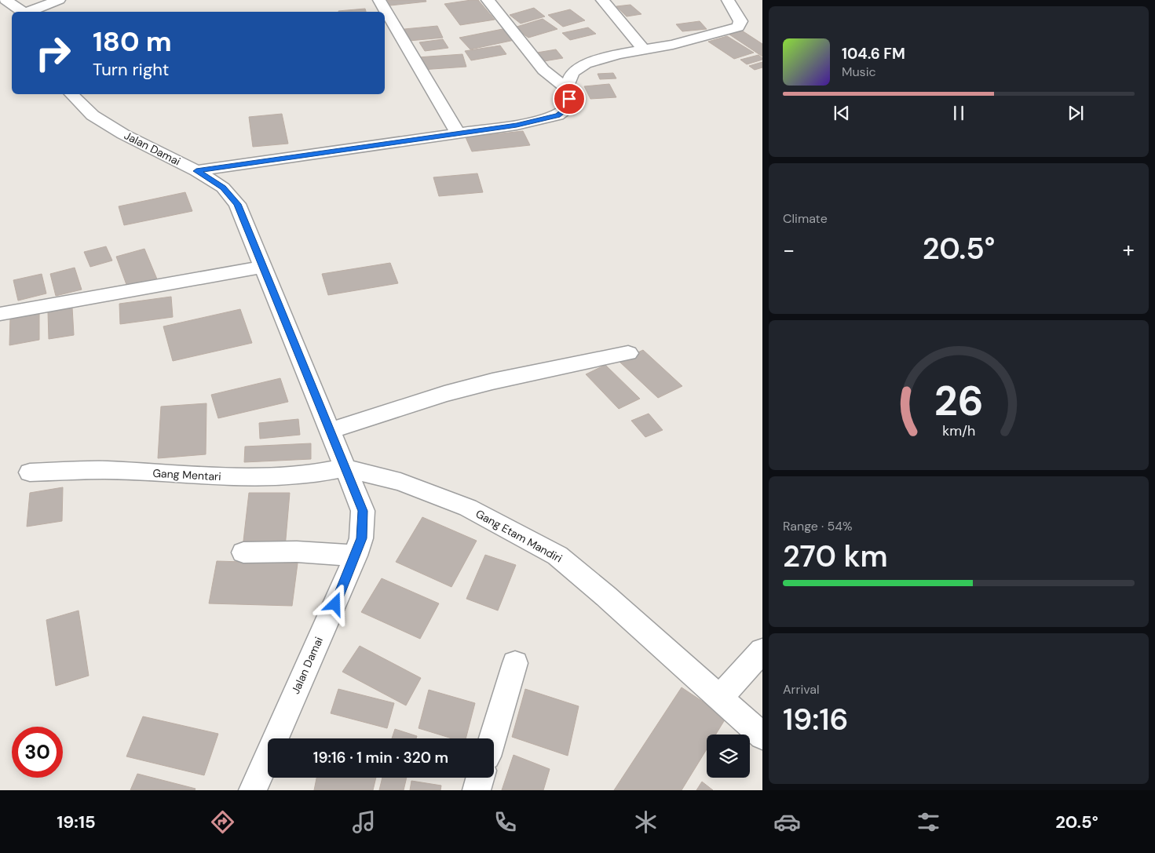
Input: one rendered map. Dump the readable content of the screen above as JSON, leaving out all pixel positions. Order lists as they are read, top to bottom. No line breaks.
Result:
{"streets":{"street":["Jalan Damai","Gang Mentari","Gang Etam Mandiri"]},"crossings":[["Jalan Damai","Gang Mentari"],["Jalan Damai","Gang Etam Mandiri"],["Gang Mentari","Gang Etam Mandiri"]],"page":{"turn":["180 m","Turn right"],"song":["104.6 FM","Music"],"tile":["Climate",["Range · 54%","270 km"],["Arrival","19:16"]],"heat":["−","20.5°","+"],"limit":"30","trip":"19:16 · 1 min · 320 m","tabs":["19:15","20.5°"],"gauge":["26","km/h"]}}
